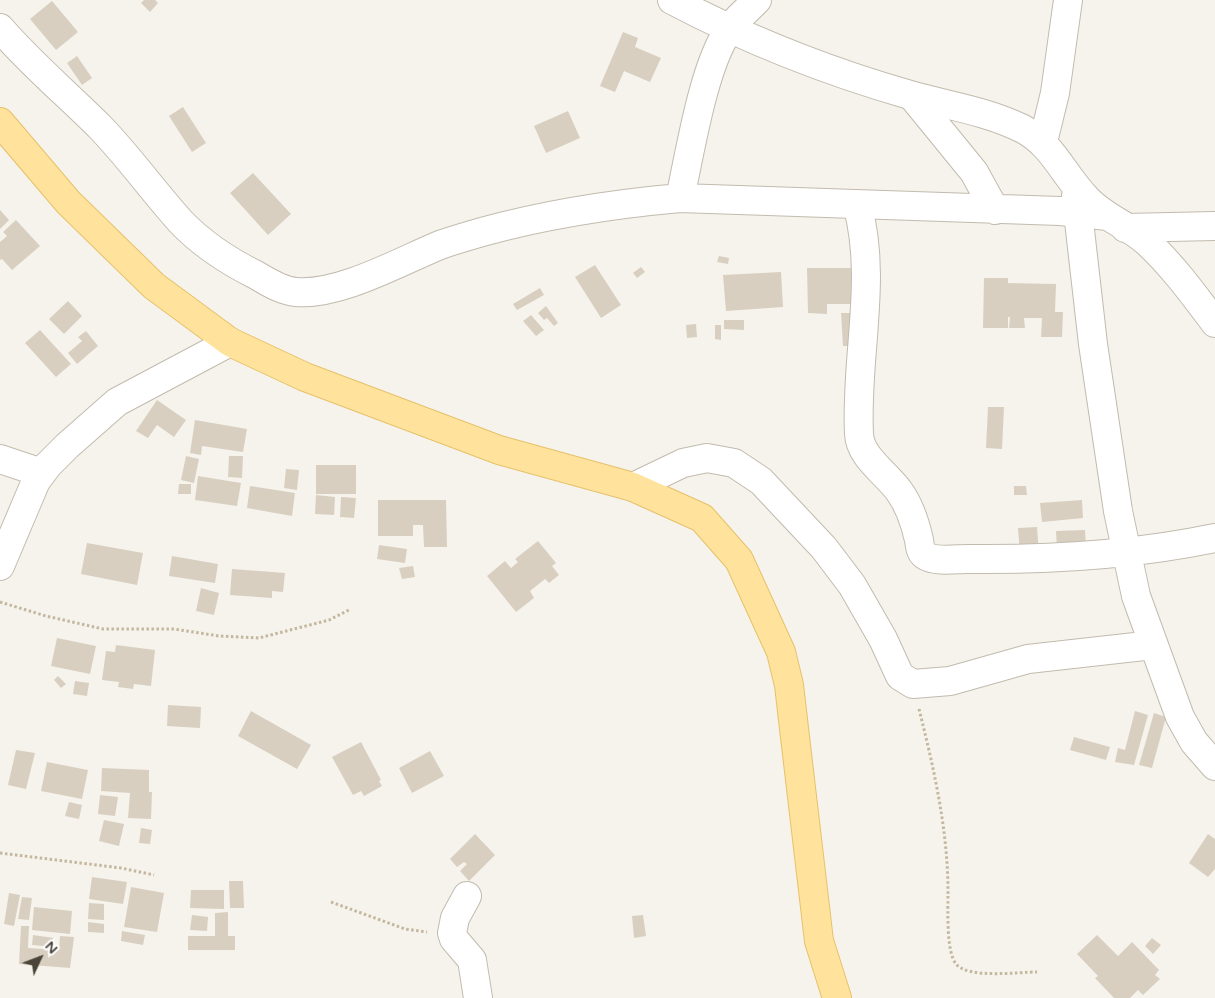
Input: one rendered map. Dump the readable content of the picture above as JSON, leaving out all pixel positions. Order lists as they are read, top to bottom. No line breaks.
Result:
{"north":"top right"}
